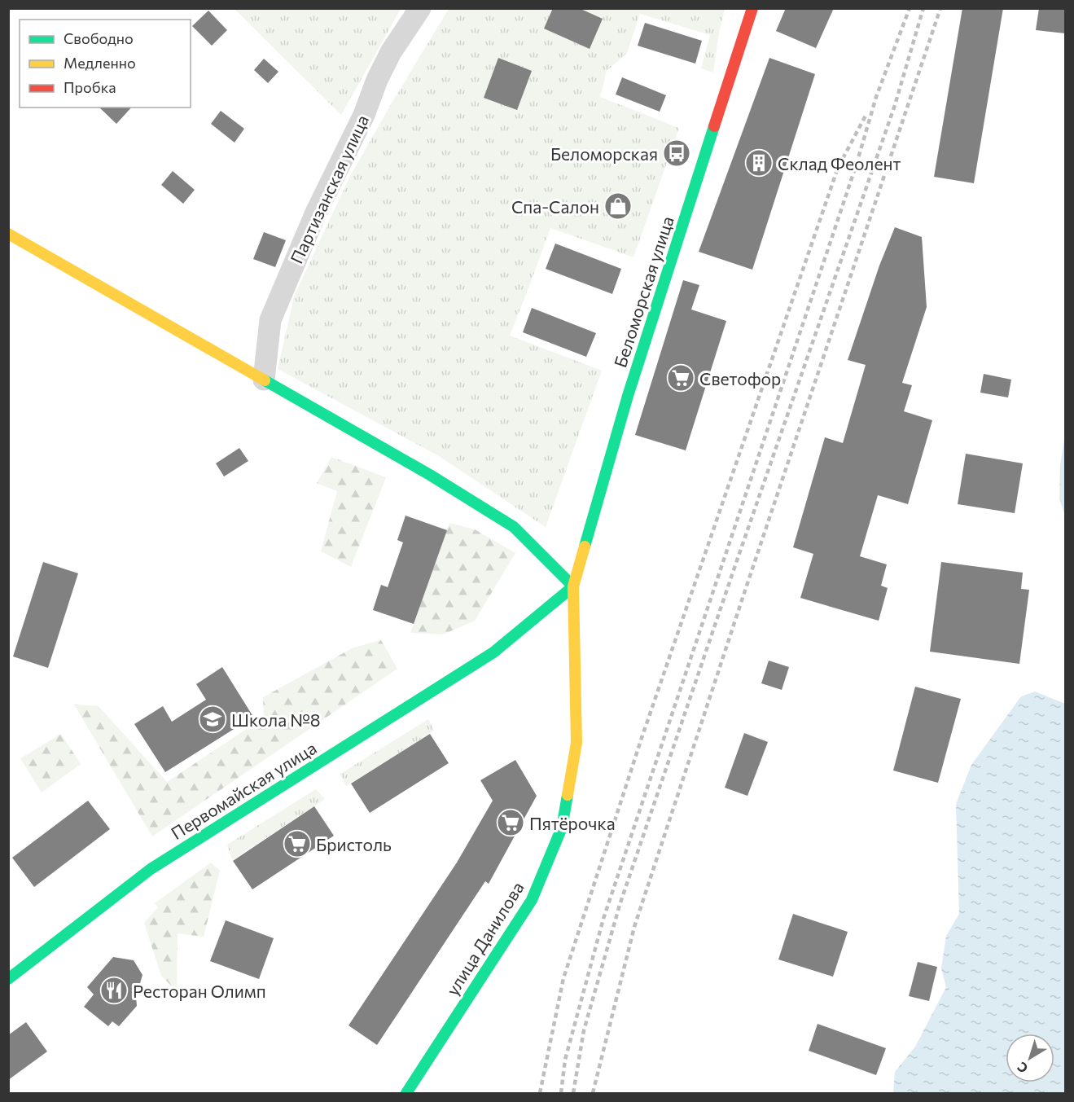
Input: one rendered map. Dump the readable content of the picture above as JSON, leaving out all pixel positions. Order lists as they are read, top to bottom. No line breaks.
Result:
{"streets":{"main road":["Беломорская улица","Первомайская улица","улица Данилова"],"street":["Партизанская улица"]},"crossings":[["Беломорская улица","Первомайская улица"],["Беломорская улица","улица Данилова"],["Первомайская улица","улица Данилова"]],"places":{"bus stop":["Беломорская"],"building":["Склад Феолент"],"shop":["Спа-Салон"],"supermarket":["Светофор","Пятёрочка","Бристоль"],"school or university":["Школа №8"],"restaurant":["Ресторан Олимп"]},"legend":["Свободно","Медленно","Пробка"],"north":"bottom left"}
